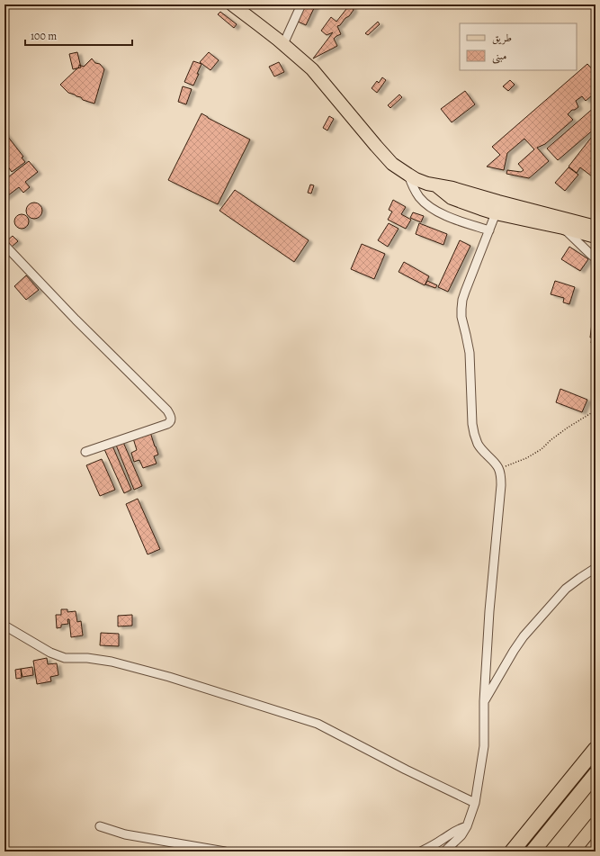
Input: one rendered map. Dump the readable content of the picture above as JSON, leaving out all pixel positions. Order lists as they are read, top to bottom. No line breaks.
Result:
{"legend":["طريق","مبنى"],"scale_bar":"100 m"}
